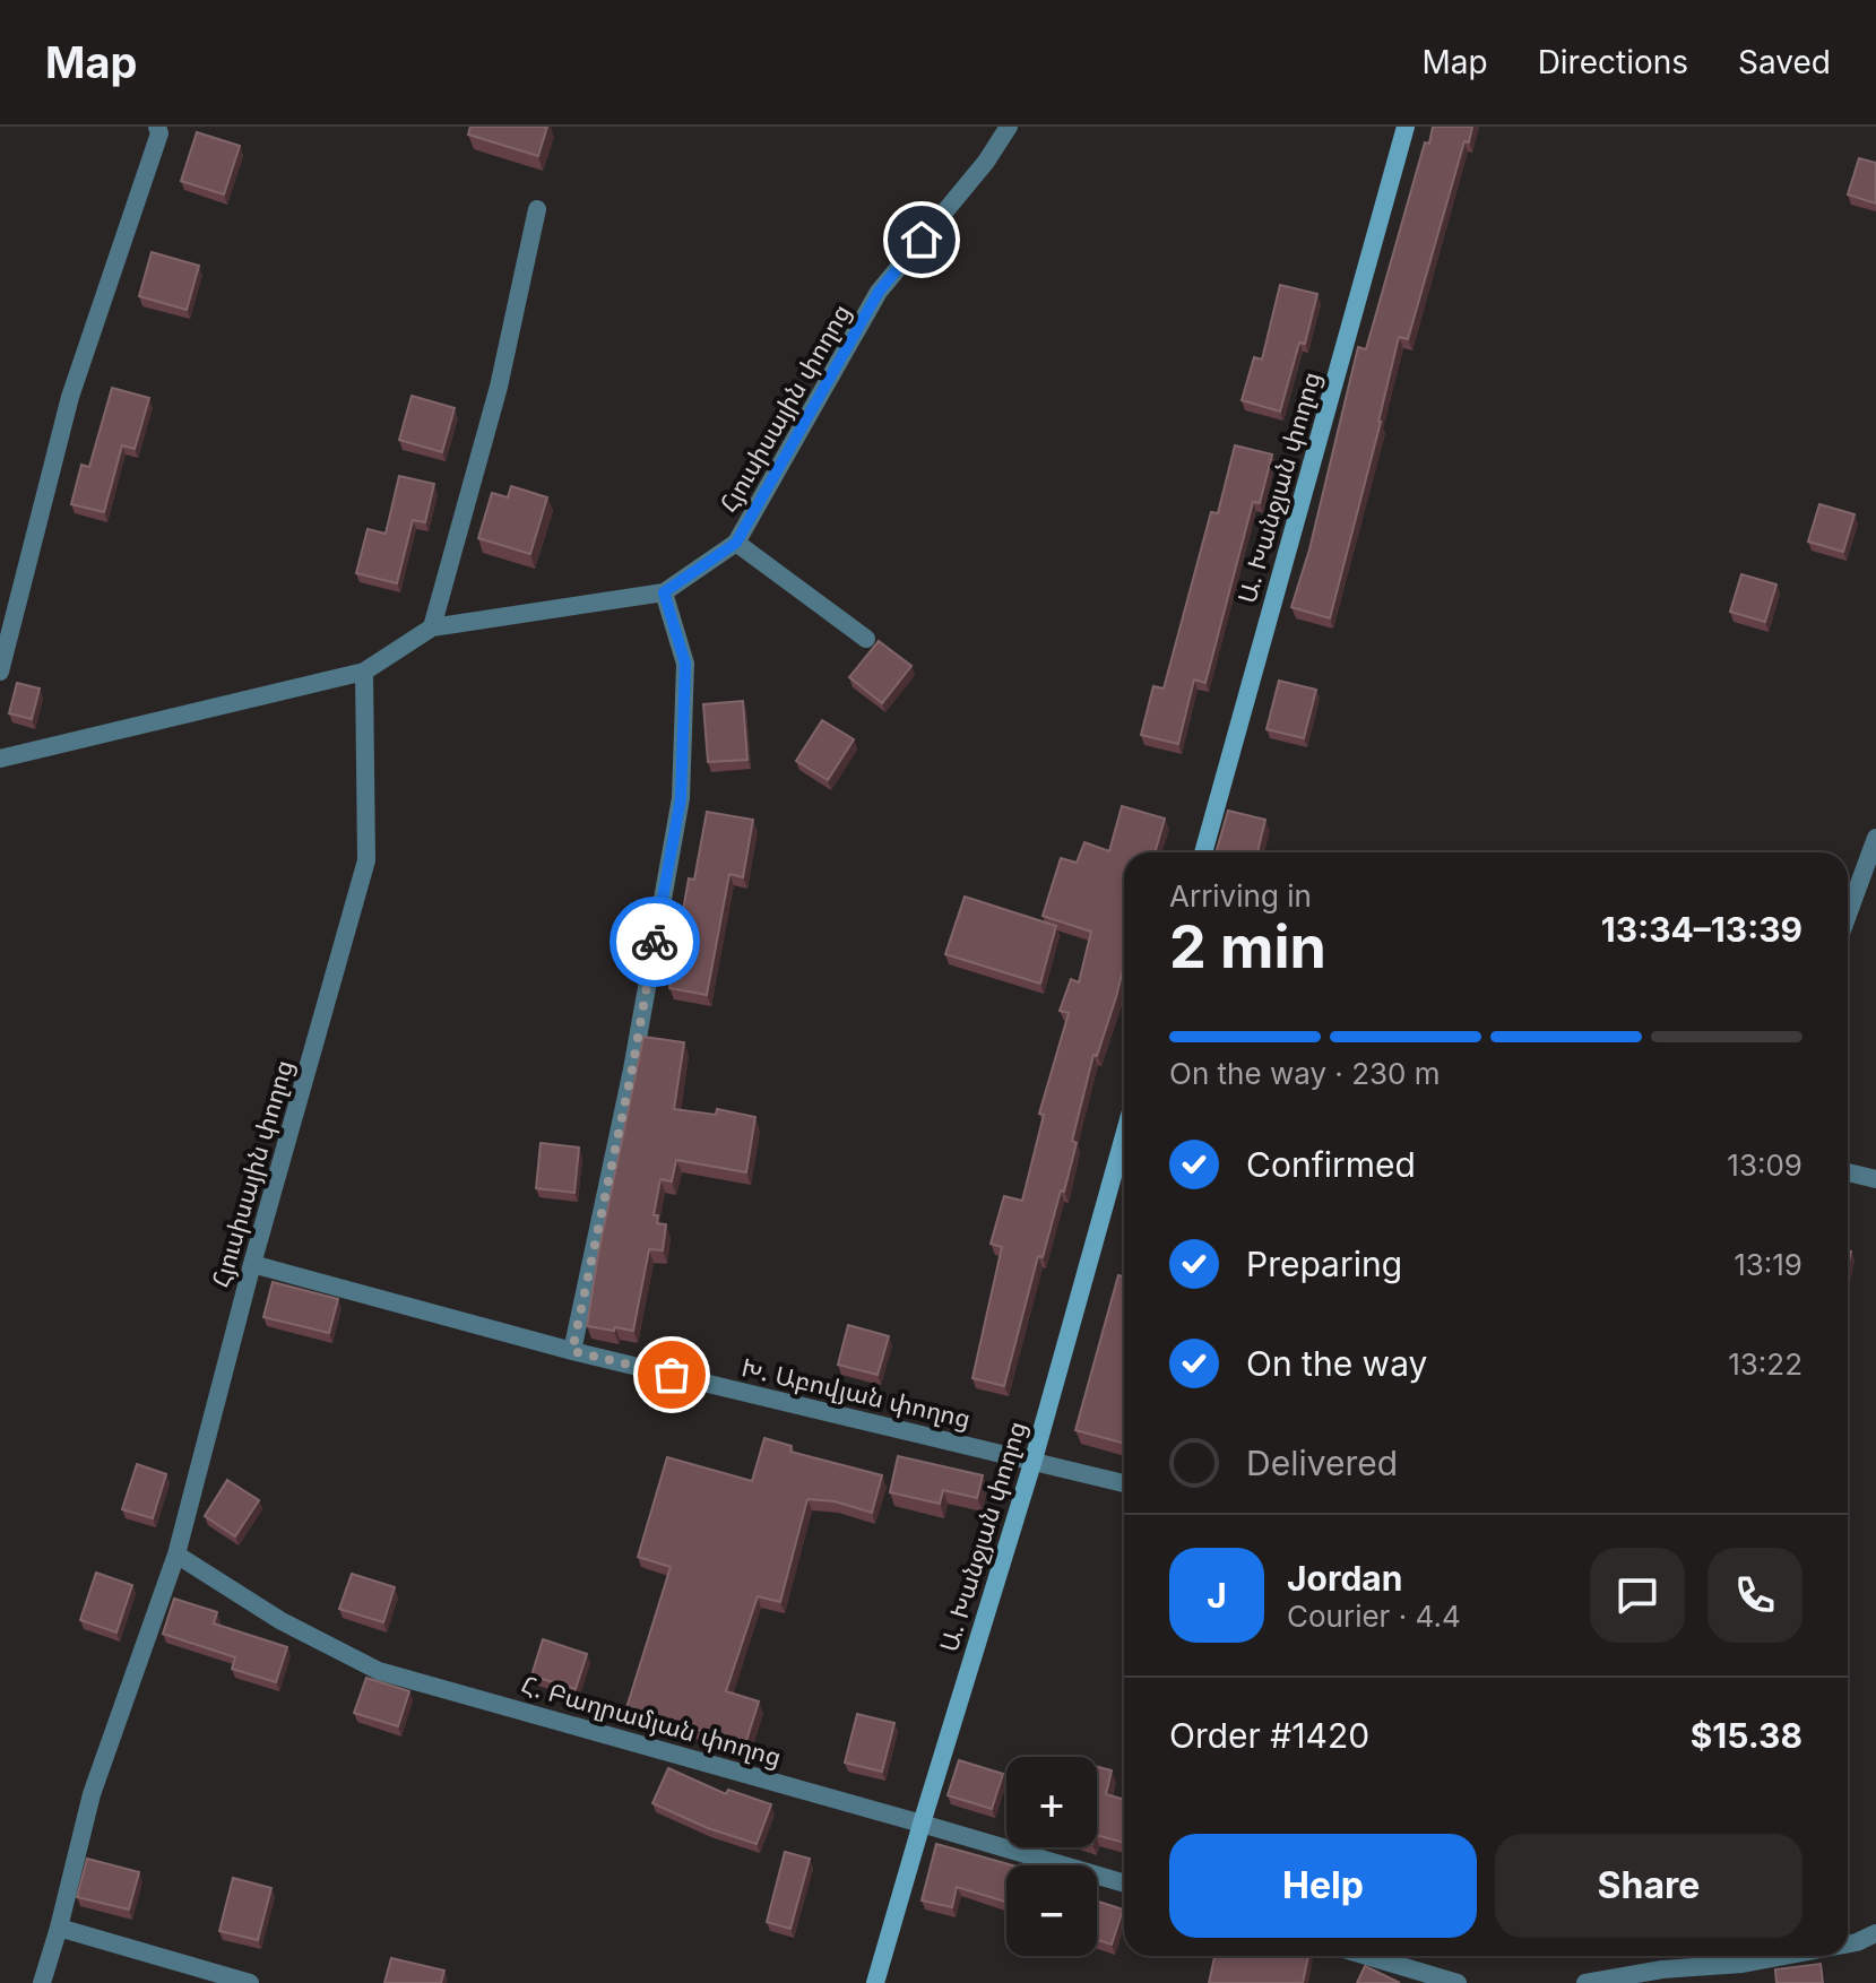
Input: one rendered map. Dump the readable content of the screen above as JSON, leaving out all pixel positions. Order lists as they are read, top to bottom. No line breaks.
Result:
{"streets":{"street":["Հյուսիսային փողոց","Ա․ Խանջյան փողոց","Խ․ Աբովյան փողոց","Հ․ Բաղրամյան փողոց"]},"crossings":[["Հյուսիսային փողոց","Խ․ Աբովյան փողոց"],["Հյուսիսային փողոց","Հ․ Բաղրամյան փողոց"],["Ա․ Խանջյան փողոց","Խ․ Աբովյան փողոց"],["Ա․ Խանջյան փողոց","Հ․ Բաղրամյան փողոց"]],"page":{"header":"Map","nav":["Map","Directions","Saved"],"heading":["2 min","Arriving in","13:34–13:39"],"panel":["Jordan","Courier · 4.4","Order #1420","$15.38"],"bar":"On the way · 230 m","list":[["Confirmed","13:09"],["Preparing","13:19"],["On the way","13:22"],"Delivered"],"round":"J","map_buttons":["+","−"],"buttons":["Help","Share"]}}
